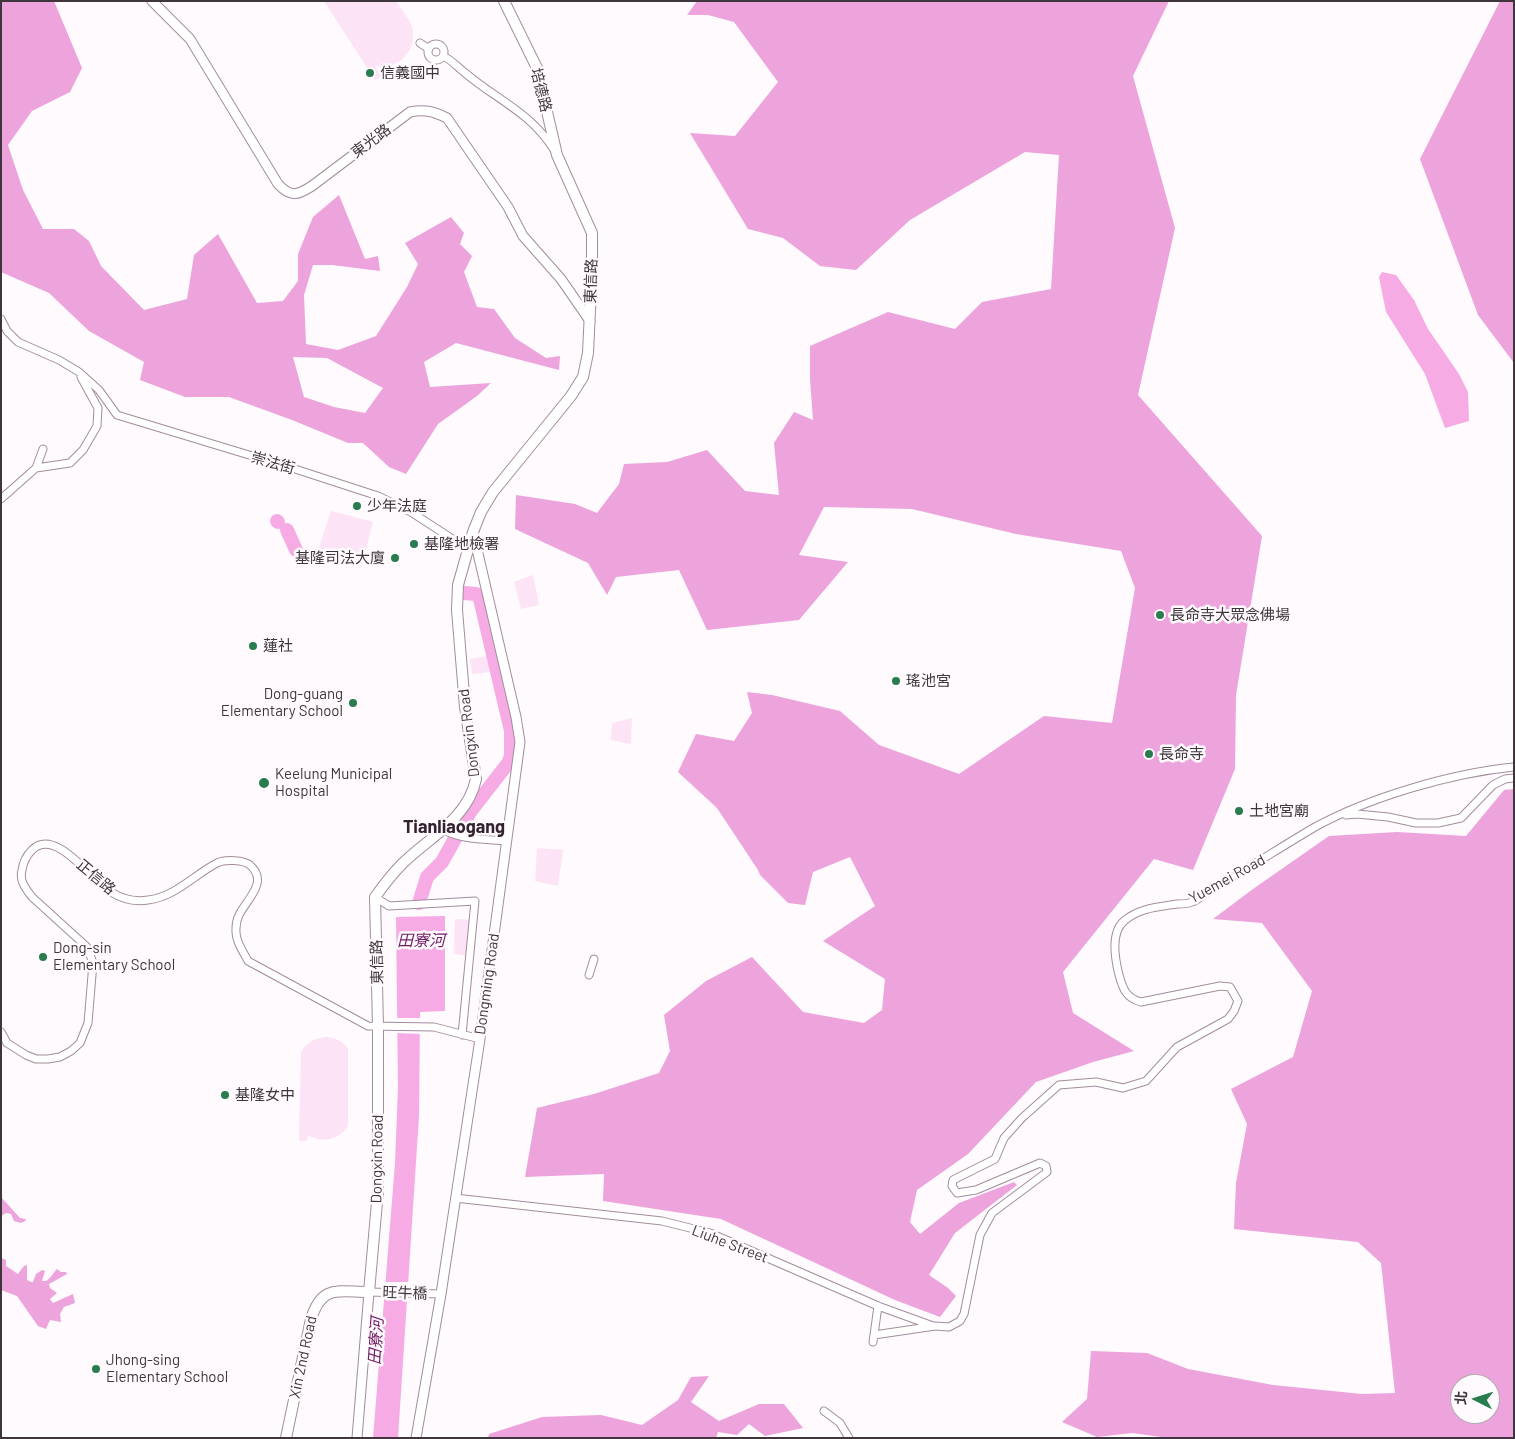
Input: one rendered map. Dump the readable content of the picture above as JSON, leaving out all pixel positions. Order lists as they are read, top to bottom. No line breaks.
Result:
{"streets":{"main road":["培德路","東信路","Dongxin Road","Xin 2nd Road"],"street":["東光路","崇法街","正信路","Yuemei Road","Dongming Road","Liuhe Street","旺牛橋"]},"crossings":[["培德路","東信路"],["東光路","東信路"],["東信路","Dongxin Road"],["東信路","正信路"],["崇法街","Dongxin Road"],["崇法街","Dongming Road"],["Dongxin Road","正信路"],["Dongxin Road","Dongming Road"],["Dongxin Road","旺牛橋"],["Dongxin Road","Xin 2nd Road"],["Yuemei Road","Liuhe Street"],["Dongming Road","Liuhe Street"],["Dongming Road","旺牛橋"],["旺牛橋","Xin 2nd Road"]],"districts":["Tianliaogang"],"water":["田寮河"],"places":["信義國中","少年法庭","基隆地檢署","基隆司法大廈","長命寺大眾念佛場","蓮社","瑤池宮","Dong-guang Elementary School","長命寺","Keelung Municipal Hospital","土地宮廟","Dong-sin Elementary School","基隆女中","Jhong-sing Elementary School"],"north":"left"}
